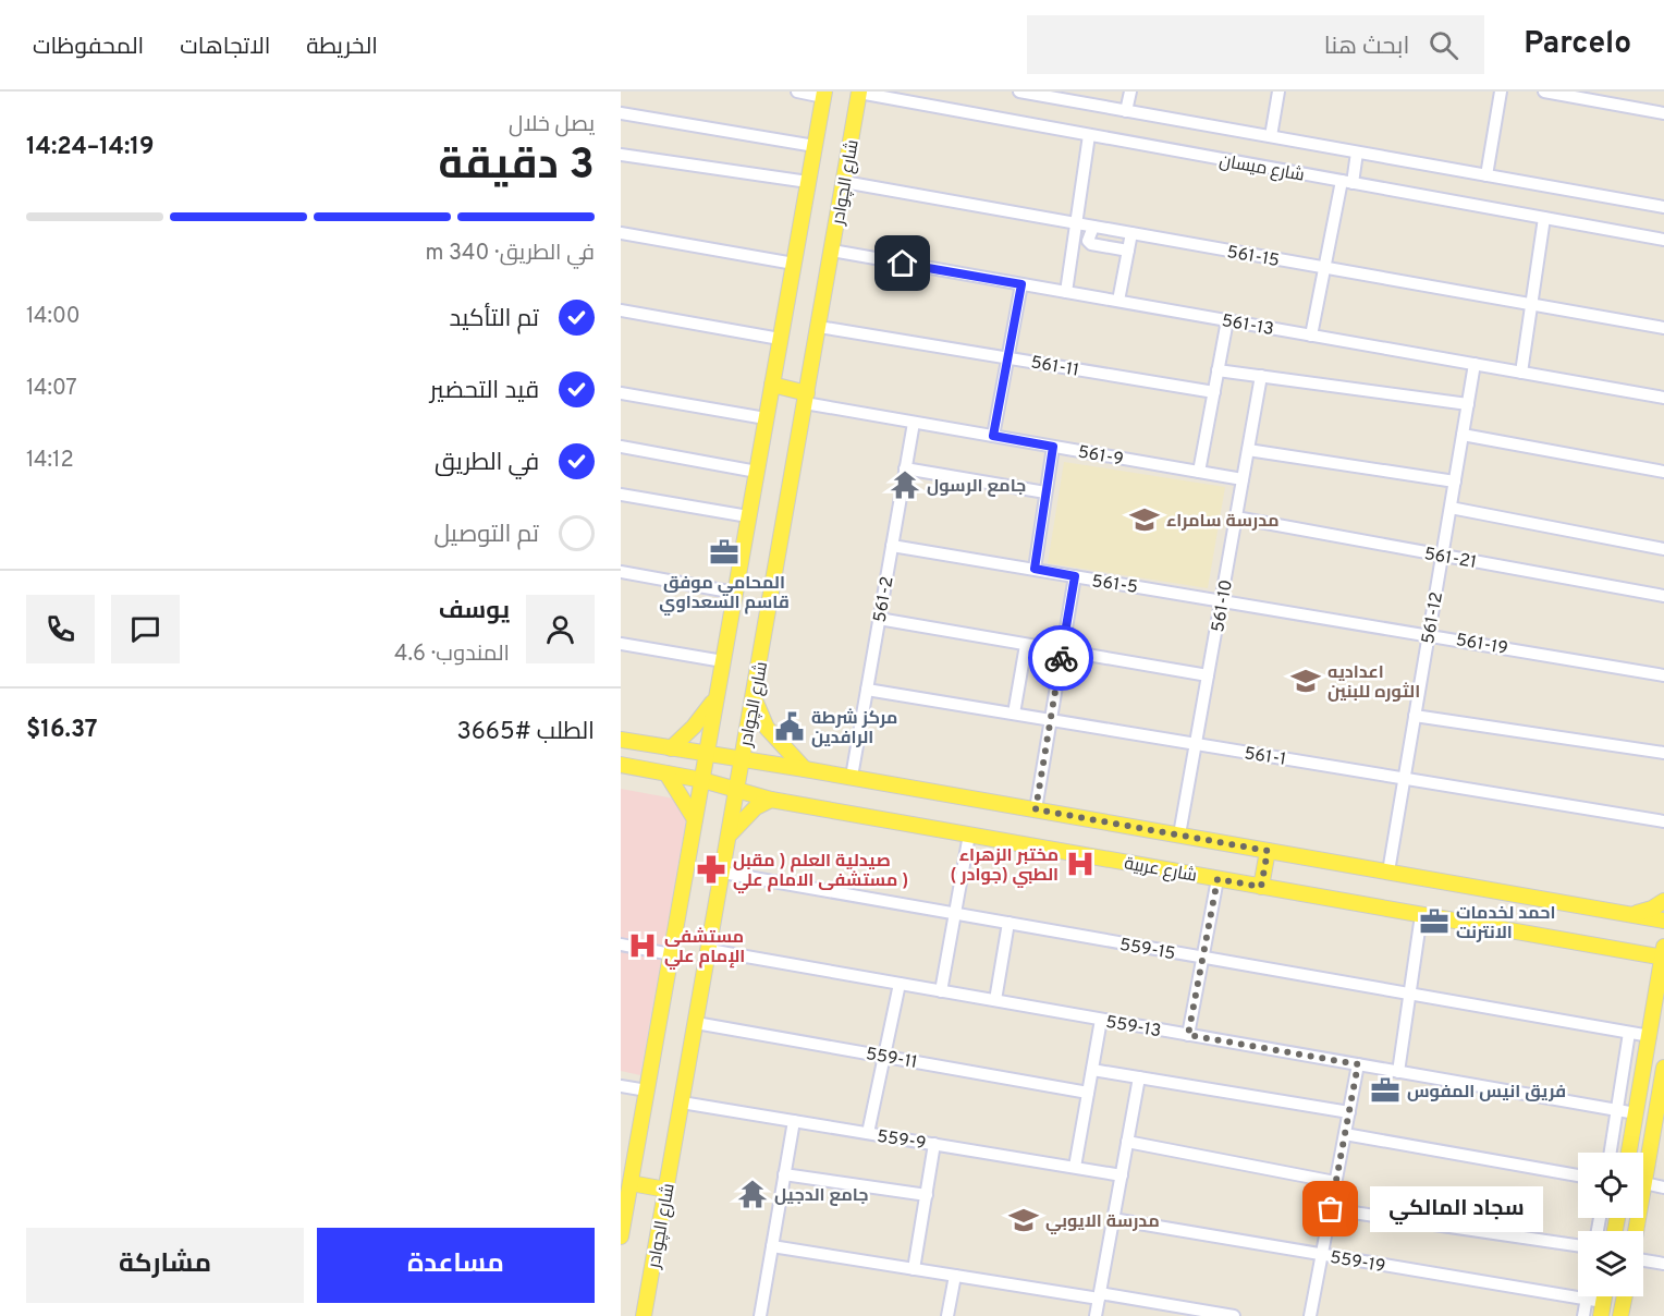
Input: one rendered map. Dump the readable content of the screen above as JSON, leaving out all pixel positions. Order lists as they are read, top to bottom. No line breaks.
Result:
{"streets":{"main road":["شارع الچوادر","شارع عربية"],"street":["شارع ميسان","561-15","561-13","561-11","561-9","561-21","561-5","561-2","561-10","561-12","561-19","561-1","559-15","559-13","559-11","559-9","559-19"]},"crossings":[["شارع ميسان","شارع الچوادر"],["شارع الچوادر","561-15"],["شارع الچوادر","561-13"],["شارع الچوادر","561-11"],["شارع الچوادر","561-9"],["شارع الچوادر","شارع عربية"],["شارع الچوادر","559-15"],["شارع الچوادر","559-13"],["شارع الچوادر","559-11"],["شارع الچوادر","559-9"],["561-13","561-12"],["561-9","561-2"],["561-9","561-10"],["561-21","561-10"],["561-21","561-12"],["561-5","561-2"],["561-5","561-10"],["561-5","561-19"],["561-2","561-1"],["561-2","شارع عربية"],["561-10","561-19"],["561-10","561-1"],["561-10","شارع عربية"],["561-12","561-19"],["561-12","561-1"],["561-12","شارع عربية"]],"places":{"temple":["جامع الرسول","جامع الدجيل"],"school or university":["مدرسة سامراء","اعداديه الثوره للبنين","مدرسة الايوبي"],"office":["المحامي موفق قاسم السعداوي","احمد لخدمات الانترنت","فريق انيس المفوس"],"public building":["مركز شرطة الرافدين"],"hospital":["مختبر الزهراء الطبي (جوادر )","مستشفى الإمام علي"],"pharmacy":["صيدلية العلم ( مقبل مستشفى الامام علي )"],"other":["سجاد المالكي"]},"page":{"header":"Parcelo","search":"ابحث هنا","nav":["الخريطة","الاتجاهات","المحفوظات"],"heading":["3 دقيقة","يصل خلال","14:19–14:24"],"panel":["يوسف","المندوب · 4.6","الطلب #3665","$16.37"],"bar":"في الطريق · 340 m","list":[["تم التأكيد","14:00"],["قيد التحضير","14:07"],["في الطريق","14:12"],"تم التوصيل"],"bubble":"سجاد المالكي","buttons":["مساعدة","مشاركة"]}}
